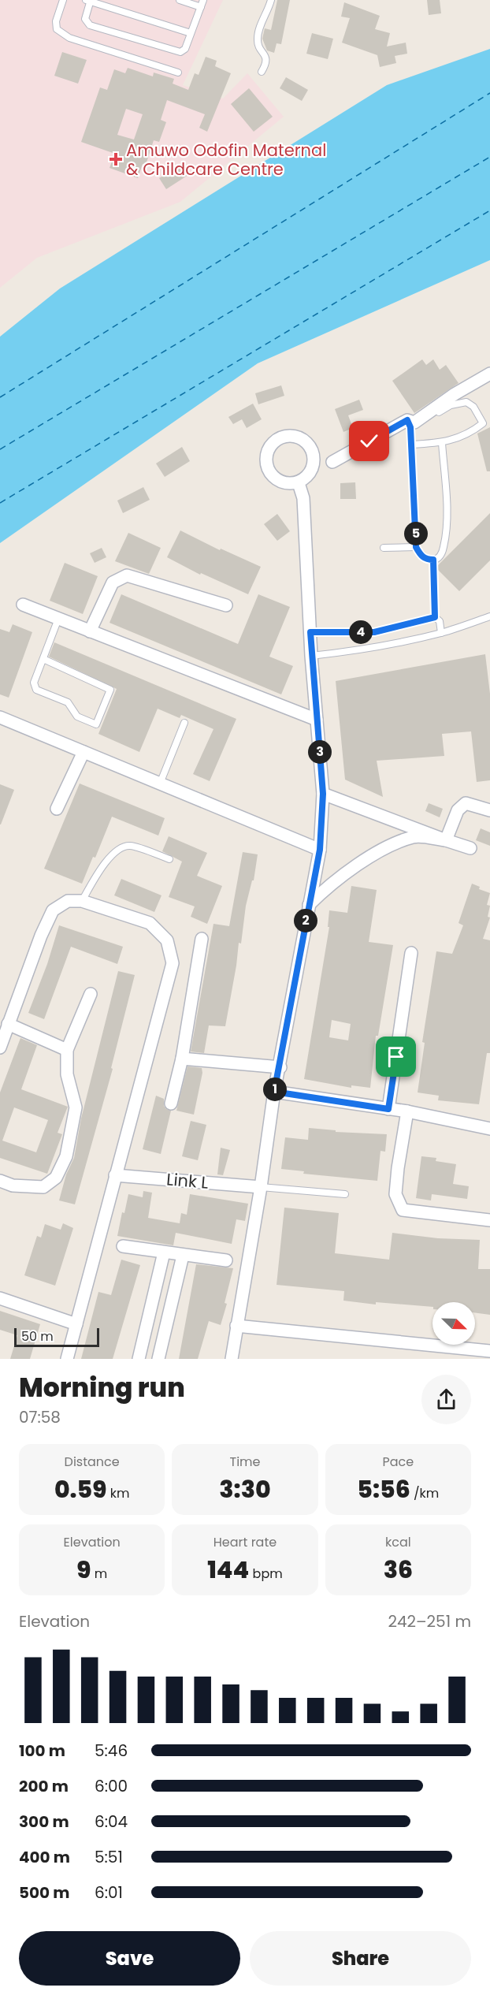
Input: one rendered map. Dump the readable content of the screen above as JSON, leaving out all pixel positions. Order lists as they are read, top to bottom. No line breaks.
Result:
{"streets":{"street":["Link L"]},"places":{"health":["Amuwo Odofin Maternal & Childcare Centre"]},"scale_bar":"50 m","north":"bottom right","page":{"pins":["5","4","3","2","1"],"scale":"50 m","heading":["Morning run","07:58"],"stats":[["Distance","0.59 km"],["Time","3:30"],["Pace","5:56 /km"],["Elevation","9 m"],["Heart rate","144 bpm"],["kcal","36"]],"chart":["Elevation","242–251 m"],"list":[{"name":"100 m","note":"5:46"},{"name":"200 m","note":"6:00"},{"name":"300 m","note":"6:04"},{"name":"400 m","note":"5:51"},{"name":"500 m","note":"6:01"}],"buttons":["Save","Share"]}}
